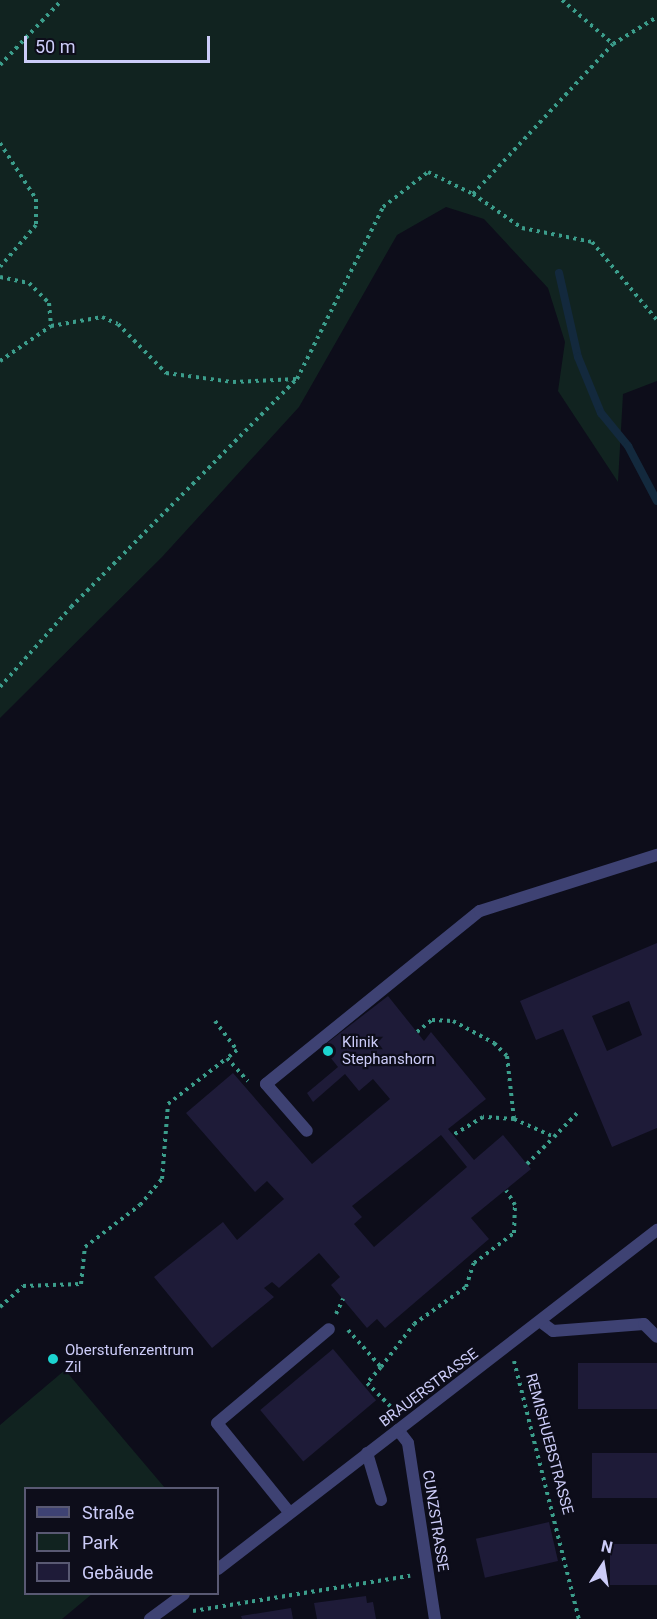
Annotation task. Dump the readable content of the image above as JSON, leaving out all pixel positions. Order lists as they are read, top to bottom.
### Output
{
  "streets": {
    "street": ["BRAUERSTRASSE", "CUNZSTRASSE"],
    "path": ["REMISHUEBSTRASSE"]
  },
  "crossings": [
    ["BRAUERSTRASSE", "REMISHUEBSTRASSE"],
    ["BRAUERSTRASSE", "CUNZSTRASSE"]
  ],
  "places": ["Klinik Stephanshorn", "Oberstufenzentrum Zil"],
  "legend": ["Straße", "Park", "Gebäude"],
  "scale_bar": "50 m",
  "north": "top"
}
